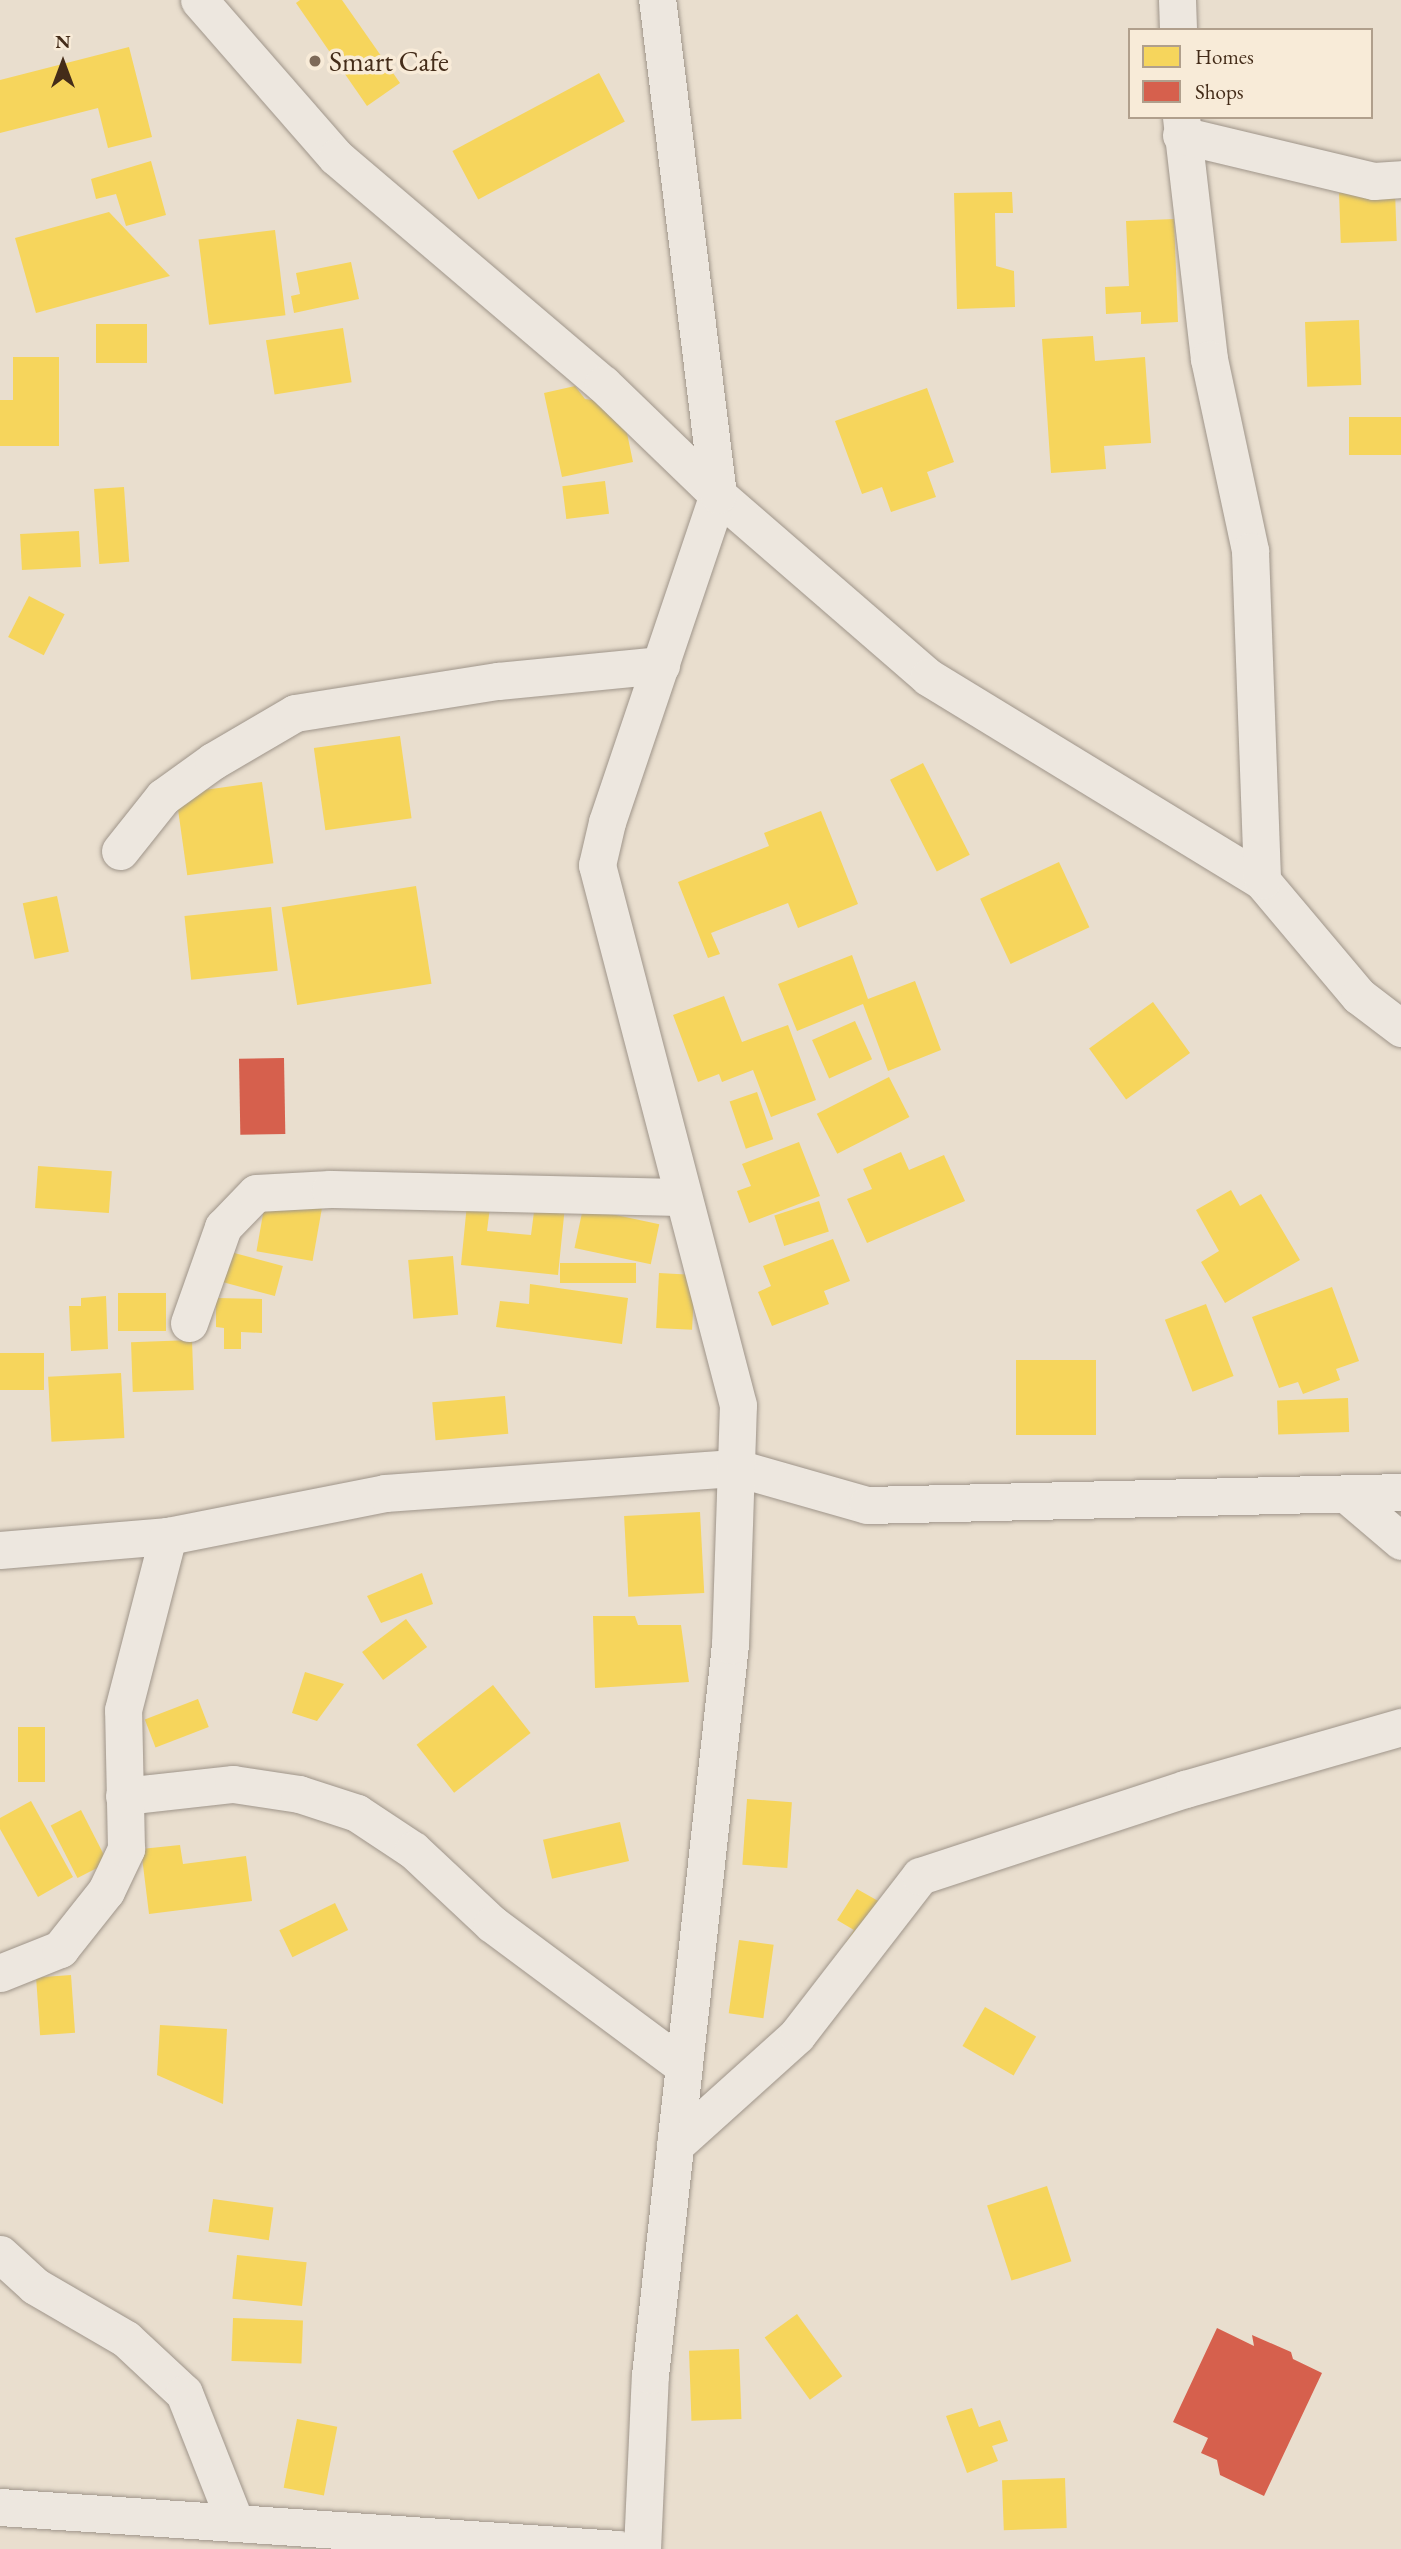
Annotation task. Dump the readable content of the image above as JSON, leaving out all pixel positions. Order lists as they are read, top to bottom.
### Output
{
  "places": ["Smart Cafe"],
  "legend": ["Homes", "Shops"],
  "north": "top"
}
